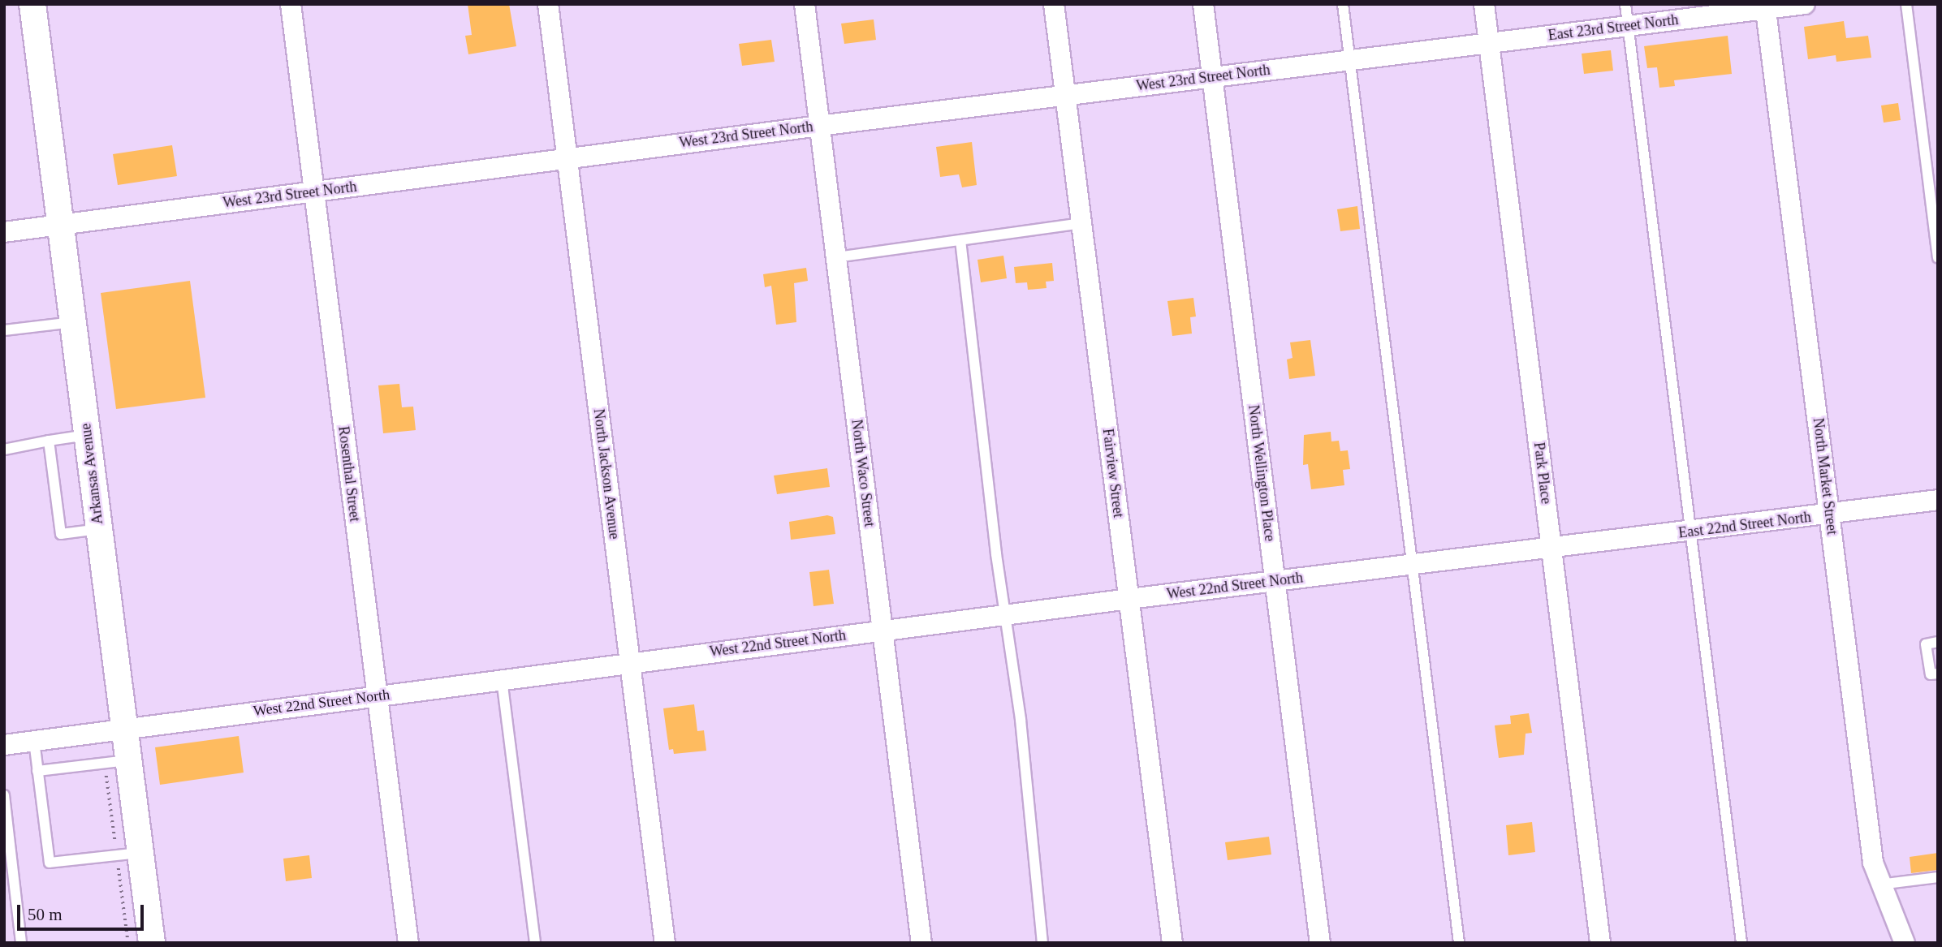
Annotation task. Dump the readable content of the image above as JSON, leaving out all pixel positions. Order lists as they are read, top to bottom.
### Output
{
  "streets": {
    "street": [
      "East 23rd Street North",
      "West 23rd Street North",
      "North Waco Street",
      "Fairview Street",
      "North Wellington Place",
      "Park Place",
      "Arkansas Avenue",
      "Rosenthal Street",
      "North Jackson Avenue",
      "North Market Street",
      "East 22nd Street North",
      "West 22nd Street North"
    ]
  },
  "crossings": [
    ["East 23rd Street North", "West 23rd Street North"],
    ["East 23rd Street North", "Park Place"],
    ["East 23rd Street North", "North Market Street"],
    ["West 23rd Street North", "North Waco Street"],
    ["West 23rd Street North", "Fairview Street"],
    ["West 23rd Street North", "North Wellington Place"],
    ["West 23rd Street North", "Park Place"],
    ["West 23rd Street North", "Arkansas Avenue"],
    ["West 23rd Street North", "Rosenthal Street"],
    ["West 23rd Street North", "North Jackson Avenue"],
    ["North Waco Street", "West 22nd Street North"],
    ["Fairview Street", "West 22nd Street North"],
    ["North Wellington Place", "West 22nd Street North"],
    ["Park Place", "East 22nd Street North"],
    ["Park Place", "West 22nd Street North"],
    ["Arkansas Avenue", "West 22nd Street North"],
    ["Rosenthal Street", "West 22nd Street North"],
    ["North Jackson Avenue", "West 22nd Street North"],
    ["North Market Street", "East 22nd Street North"],
    ["East 22nd Street North", "West 22nd Street North"]
  ],
  "scale_bar": "50 m"
}
